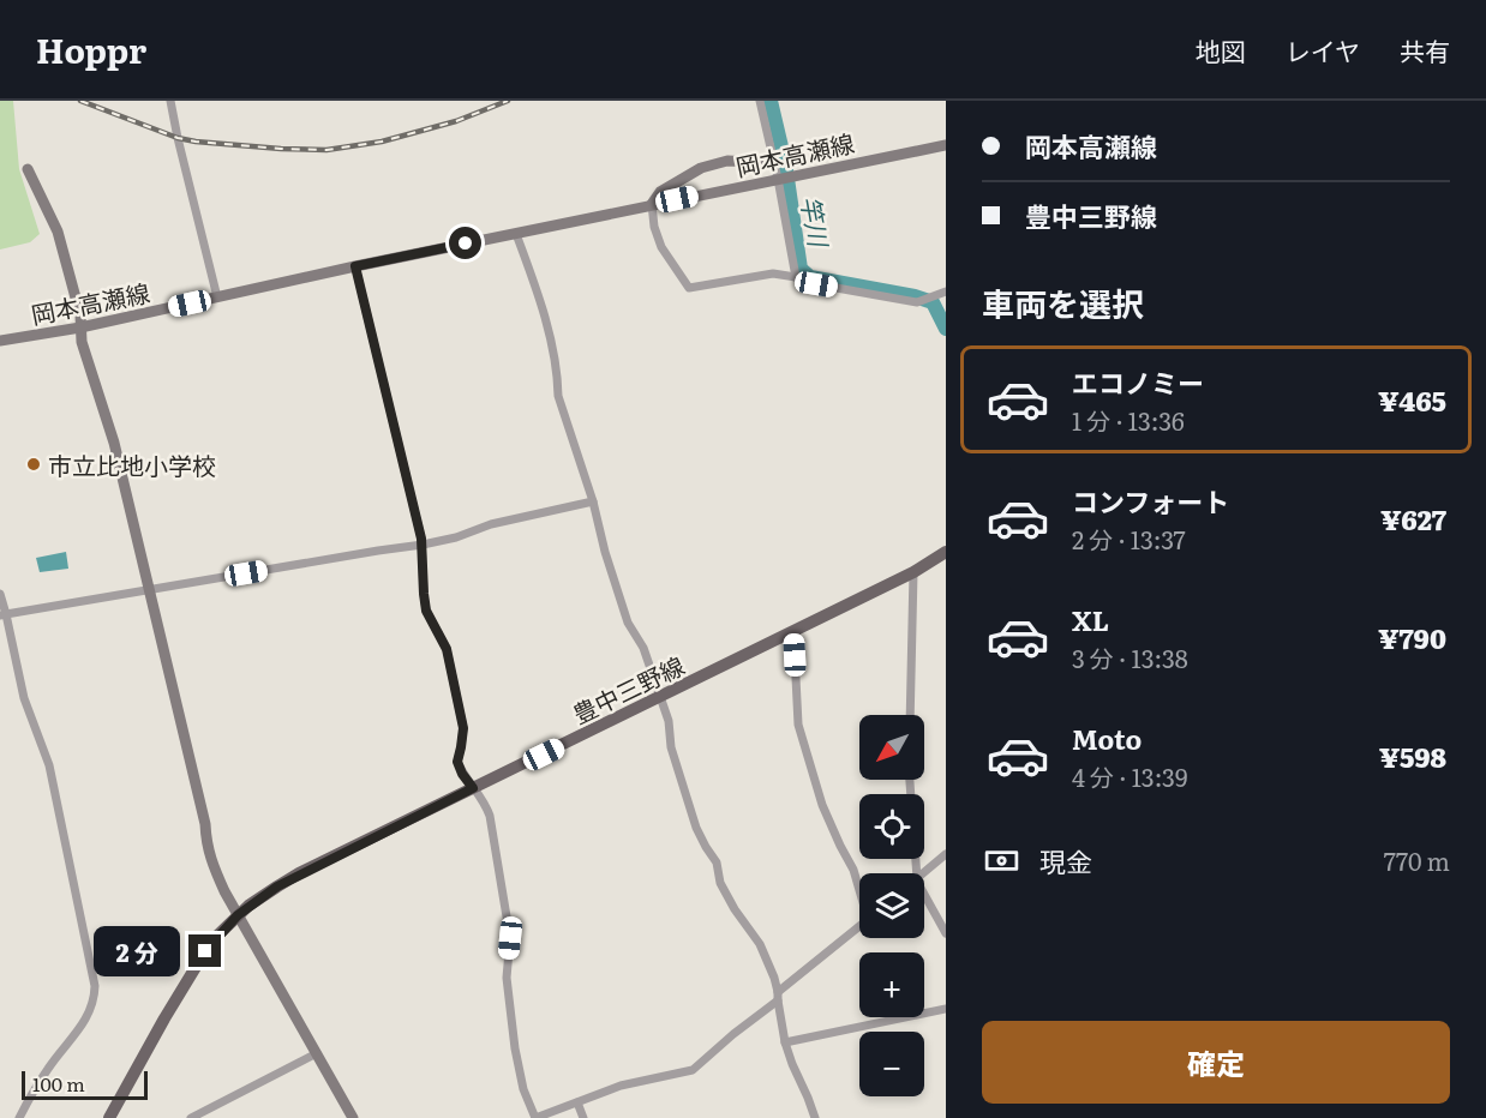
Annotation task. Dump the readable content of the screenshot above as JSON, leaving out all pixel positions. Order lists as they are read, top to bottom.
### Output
{
  "streets": {
    "main road": ["豊中三野線"],
    "street": ["岡本高瀬線"]
  },
  "water": ["竿川"],
  "places": ["市立比地小学校"],
  "scale_bar": "100 m",
  "north": "bottom left",
  "page": {
    "header": "Hoppr",
    "nav": ["地図", "レイヤ", "共有"],
    "banner": ["岡本高瀬線", "豊中三野線"],
    "heading": "車両を選択",
    "list": [
      {
        "name": "エコノミー",
        "note": "1 分 · 13:36",
        "value": "¥465"
      },
      {
        "name": "コンフォート",
        "note": "2 分 · 13:37",
        "value": "¥627"
      },
      {
        "name": "XL",
        "note": "3 分 · 13:38",
        "value": "¥790"
      },
      {
        "name": "Moto",
        "note": "4 分 · 13:39",
        "value": "¥598"
      }
    ],
    "map_buttons": ["+", "−"],
    "pay": ["現金", "770 m"],
    "bubble": "2 分",
    "buttons": "確定",
    "scale": "100 m"
  }
}
